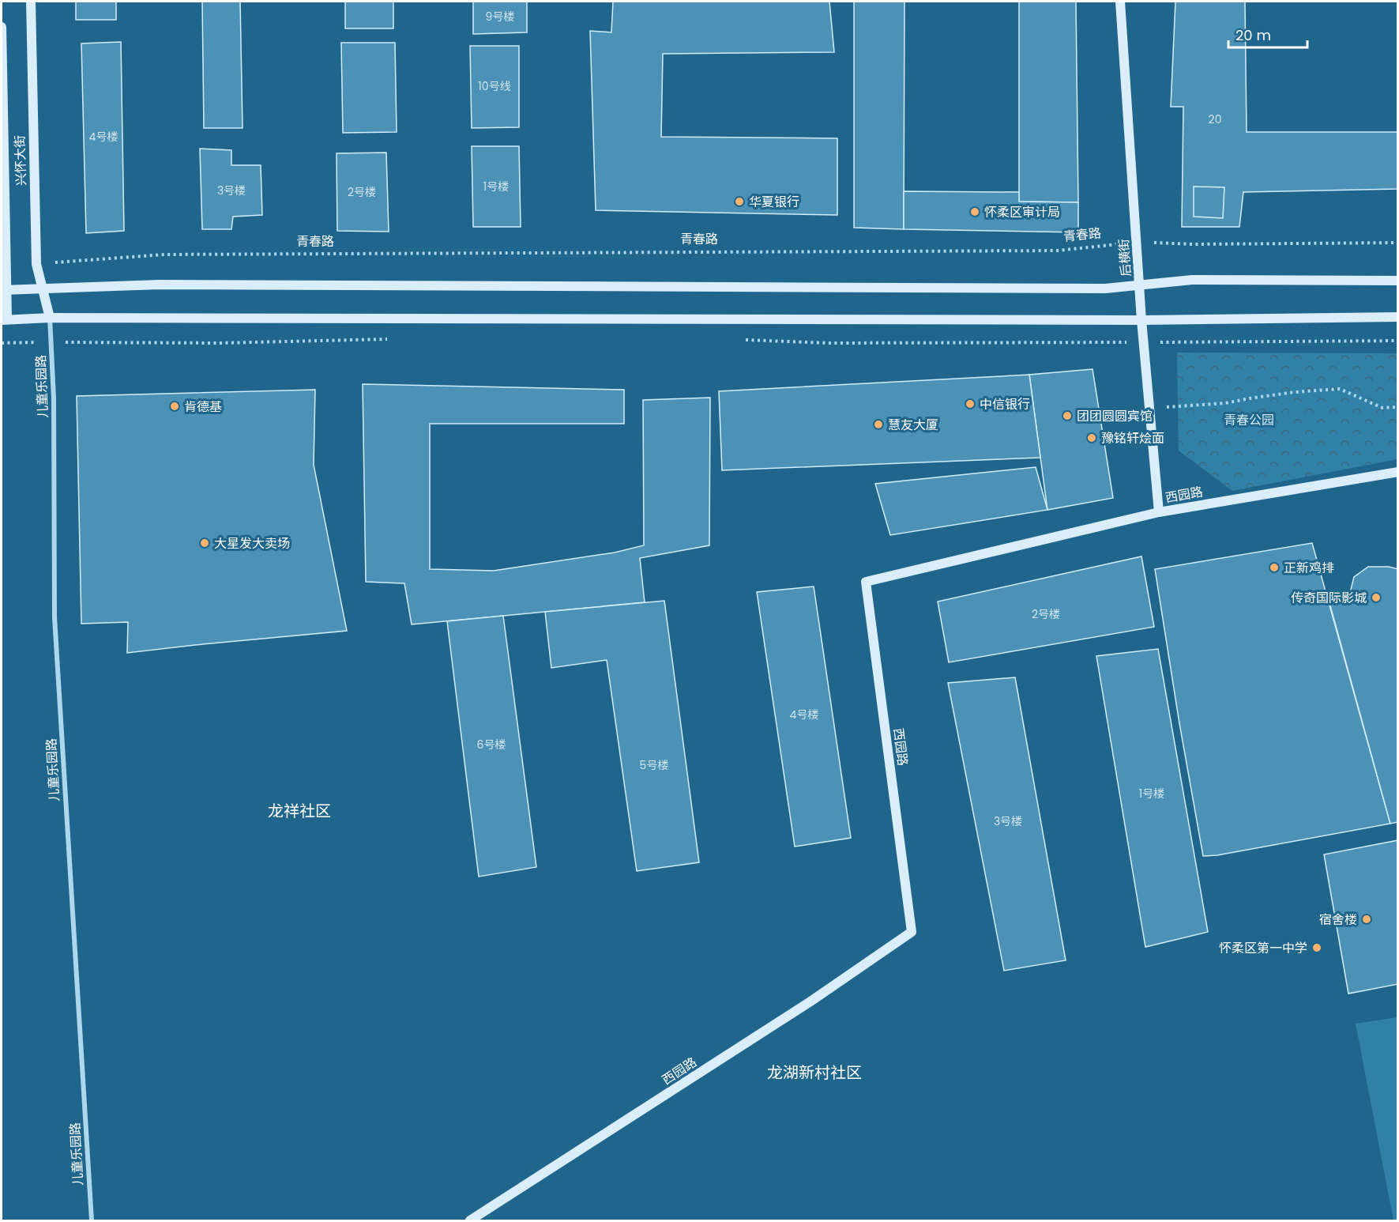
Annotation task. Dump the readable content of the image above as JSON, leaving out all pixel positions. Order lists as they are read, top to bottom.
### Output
{
  "streets": {
    "main road": ["兴怀大街", "后横街", "西园路"],
    "street": ["儿童乐园路"],
    "path": ["青春路"]
  },
  "crossings": [
    ["兴怀大街", "青春路"],
    ["兴怀大街", "儿童乐园路"],
    ["青春路", "后横街"],
    ["后横街", "西园路"]
  ],
  "districts": ["龙祥社区", "龙湖新村社区"],
  "parks": ["青春公园"],
  "places": [
    "华夏银行",
    "怀柔区审计局",
    "中信银行",
    "肯德基",
    "团团圆圆宾馆",
    "慧友大厦",
    "豫铭轩烩面",
    "大星发大卖场",
    "正新鸡排",
    "传奇国际影城",
    "宿舍楼",
    "怀柔区第一中学"
  ],
  "house_numbers": [
    "9号楼",
    "10号线",
    "20",
    "4号楼",
    "1号楼",
    "3号楼",
    "2号楼",
    "2号楼",
    "4号楼",
    "6号楼",
    "5号楼",
    "1号楼",
    "3号楼"
  ],
  "scale_bar": "20 m"
}
